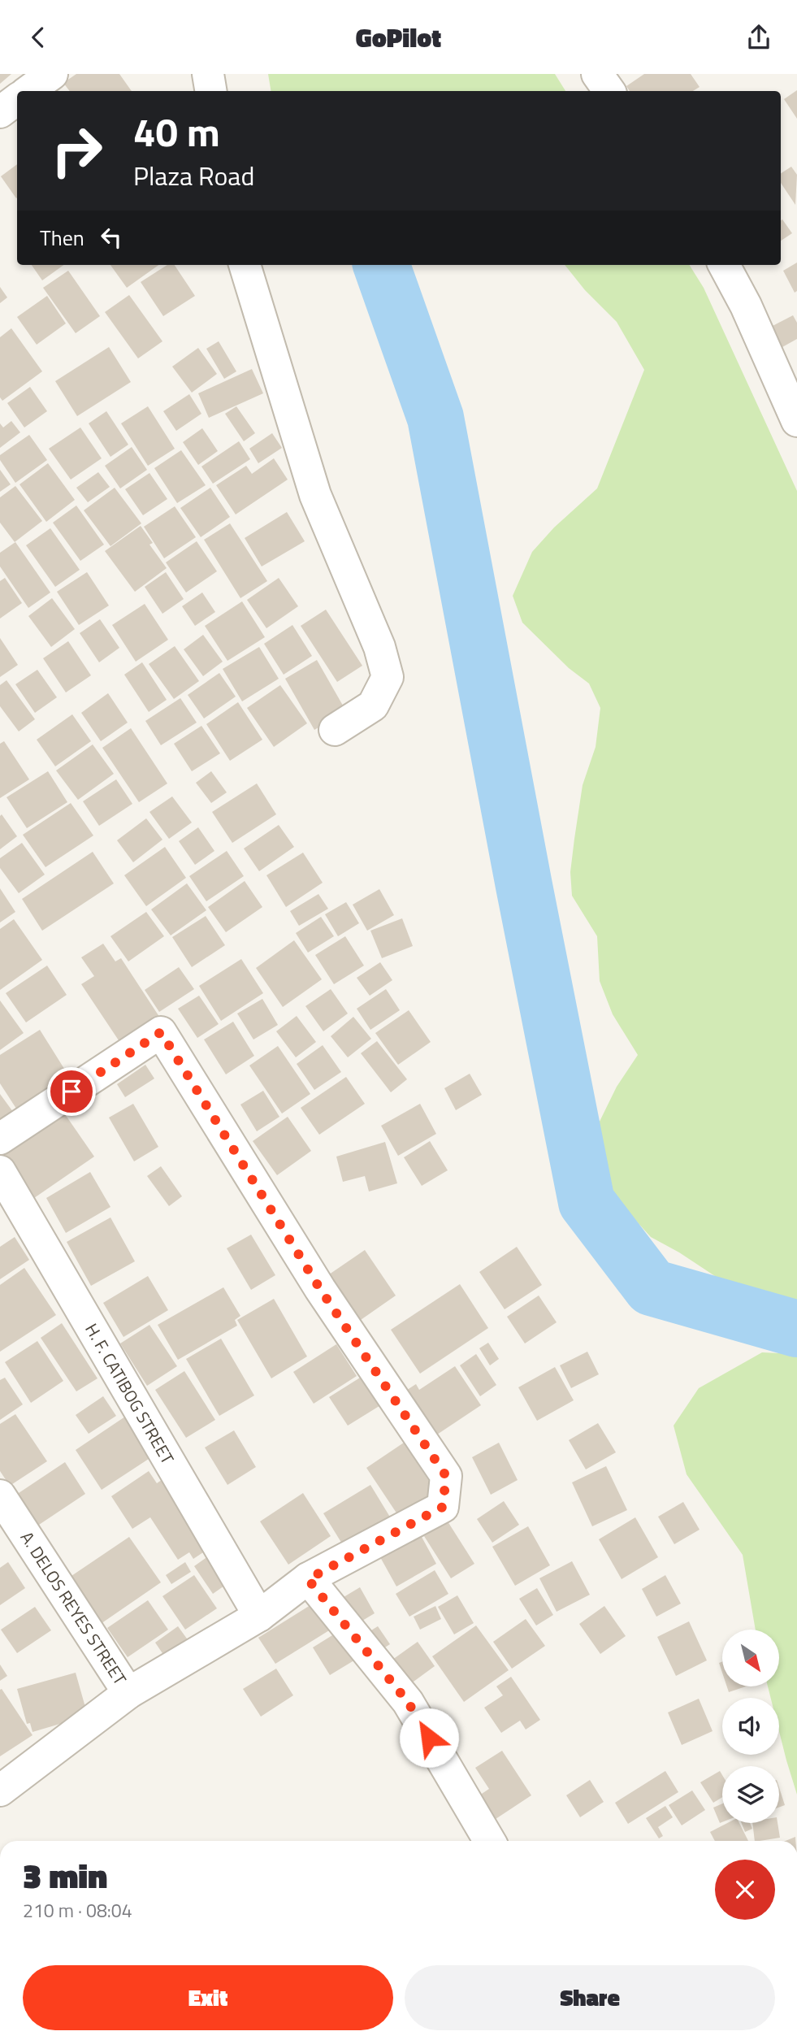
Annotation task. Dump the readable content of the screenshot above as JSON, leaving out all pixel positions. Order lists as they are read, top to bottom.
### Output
{
  "streets": {
    "street": ["H. F. CATIBOG STREET", "A. DELOS REYES STREET"]
  },
  "north": "bottom right",
  "page": {
    "header": "GoPilot",
    "turn": ["40 m", "Plaza Road"],
    "then": "Then",
    "heading": ["3 min", "210 m · 08:04"],
    "buttons": ["Exit", "Share"]
  }
}
